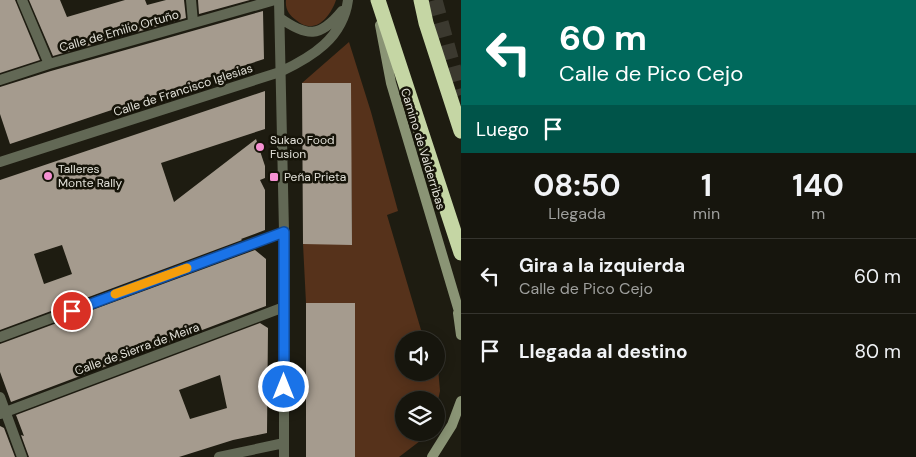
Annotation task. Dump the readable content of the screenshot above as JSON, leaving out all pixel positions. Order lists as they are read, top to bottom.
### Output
{
  "streets": {
    "main road": ["Camino de Valderribas"],
    "street": ["Calle de Emilio Ortuño", "Calle de Francisco Iglesias", "Calle de Sierra de Meira"]
  },
  "places": {
    "other": ["Sukao Food Fusion", "Talleres Monte Rally"],
    "transit": ["Peña Prieta"]
  },
  "page": {
    "turn": ["60 m", "Calle de Pico Cejo"],
    "then": "Luego",
    "eta": [
      "08:50",
      "Llegada",
      "1",
      "min",
      "140",
      "m"
    ],
    "list": [
      {
        "name": "Gira a la izquierda",
        "note": "Calle de Pico Cejo",
        "value": "60 m"
      },
      {
        "name": "Llegada al destino",
        "value": "80 m"
      }
    ]
  }
}
